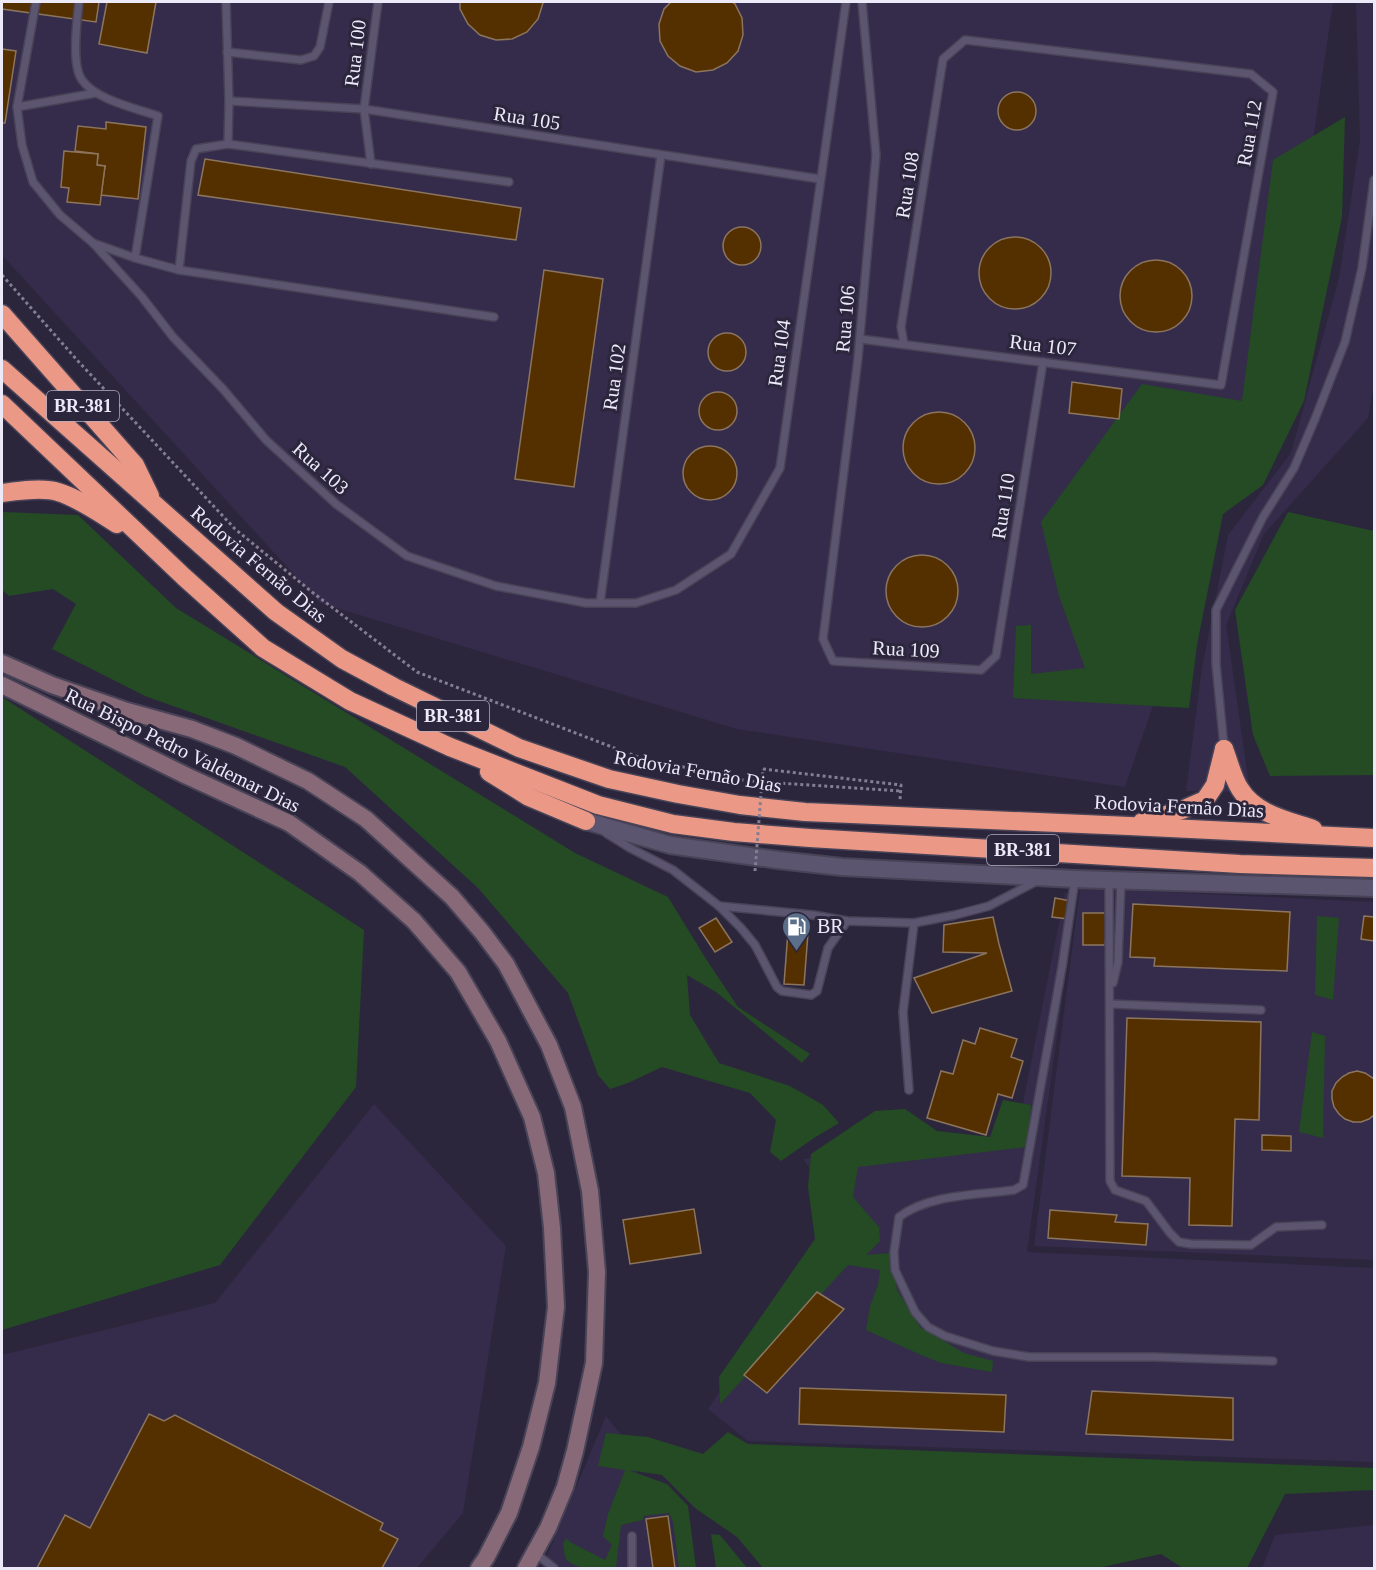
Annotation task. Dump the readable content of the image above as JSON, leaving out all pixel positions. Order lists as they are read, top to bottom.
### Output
{
  "streets": {
    "highway": ["BR-381", "Rodovia Fernão Dias"],
    "main road": ["Rua Bispo Pedro Valdemar Dias"],
    "lane": [
      "Rua 100",
      "Rua 105",
      "Rua 112",
      "Rua 108",
      "Rua 106",
      "Rua 107",
      "Rua 104",
      "Rua 102",
      "Rua 103",
      "Rua 110",
      "Rua 109"
    ]
  },
  "crossings": [
    ["Rua 100", "Rua 105"],
    ["Rua 105", "Rua 104"],
    ["Rua 105", "Rua 102"],
    ["Rua 112", "Rua 108"],
    ["Rua 112", "Rua 107"],
    ["Rua 108", "Rua 107"],
    ["Rua 106", "Rua 107"],
    ["Rua 106", "Rua 109"],
    ["Rua 107", "Rua 110"],
    ["Rua 104", "Rua 102"],
    ["Rua 104", "Rua 103"],
    ["Rua 102", "Rua 103"],
    ["BR-381", "Rodovia Fernão Dias"],
    ["Rua 110", "Rua 109"]
  ],
  "places": {
    "fuel station": ["BR"]
  }
}
